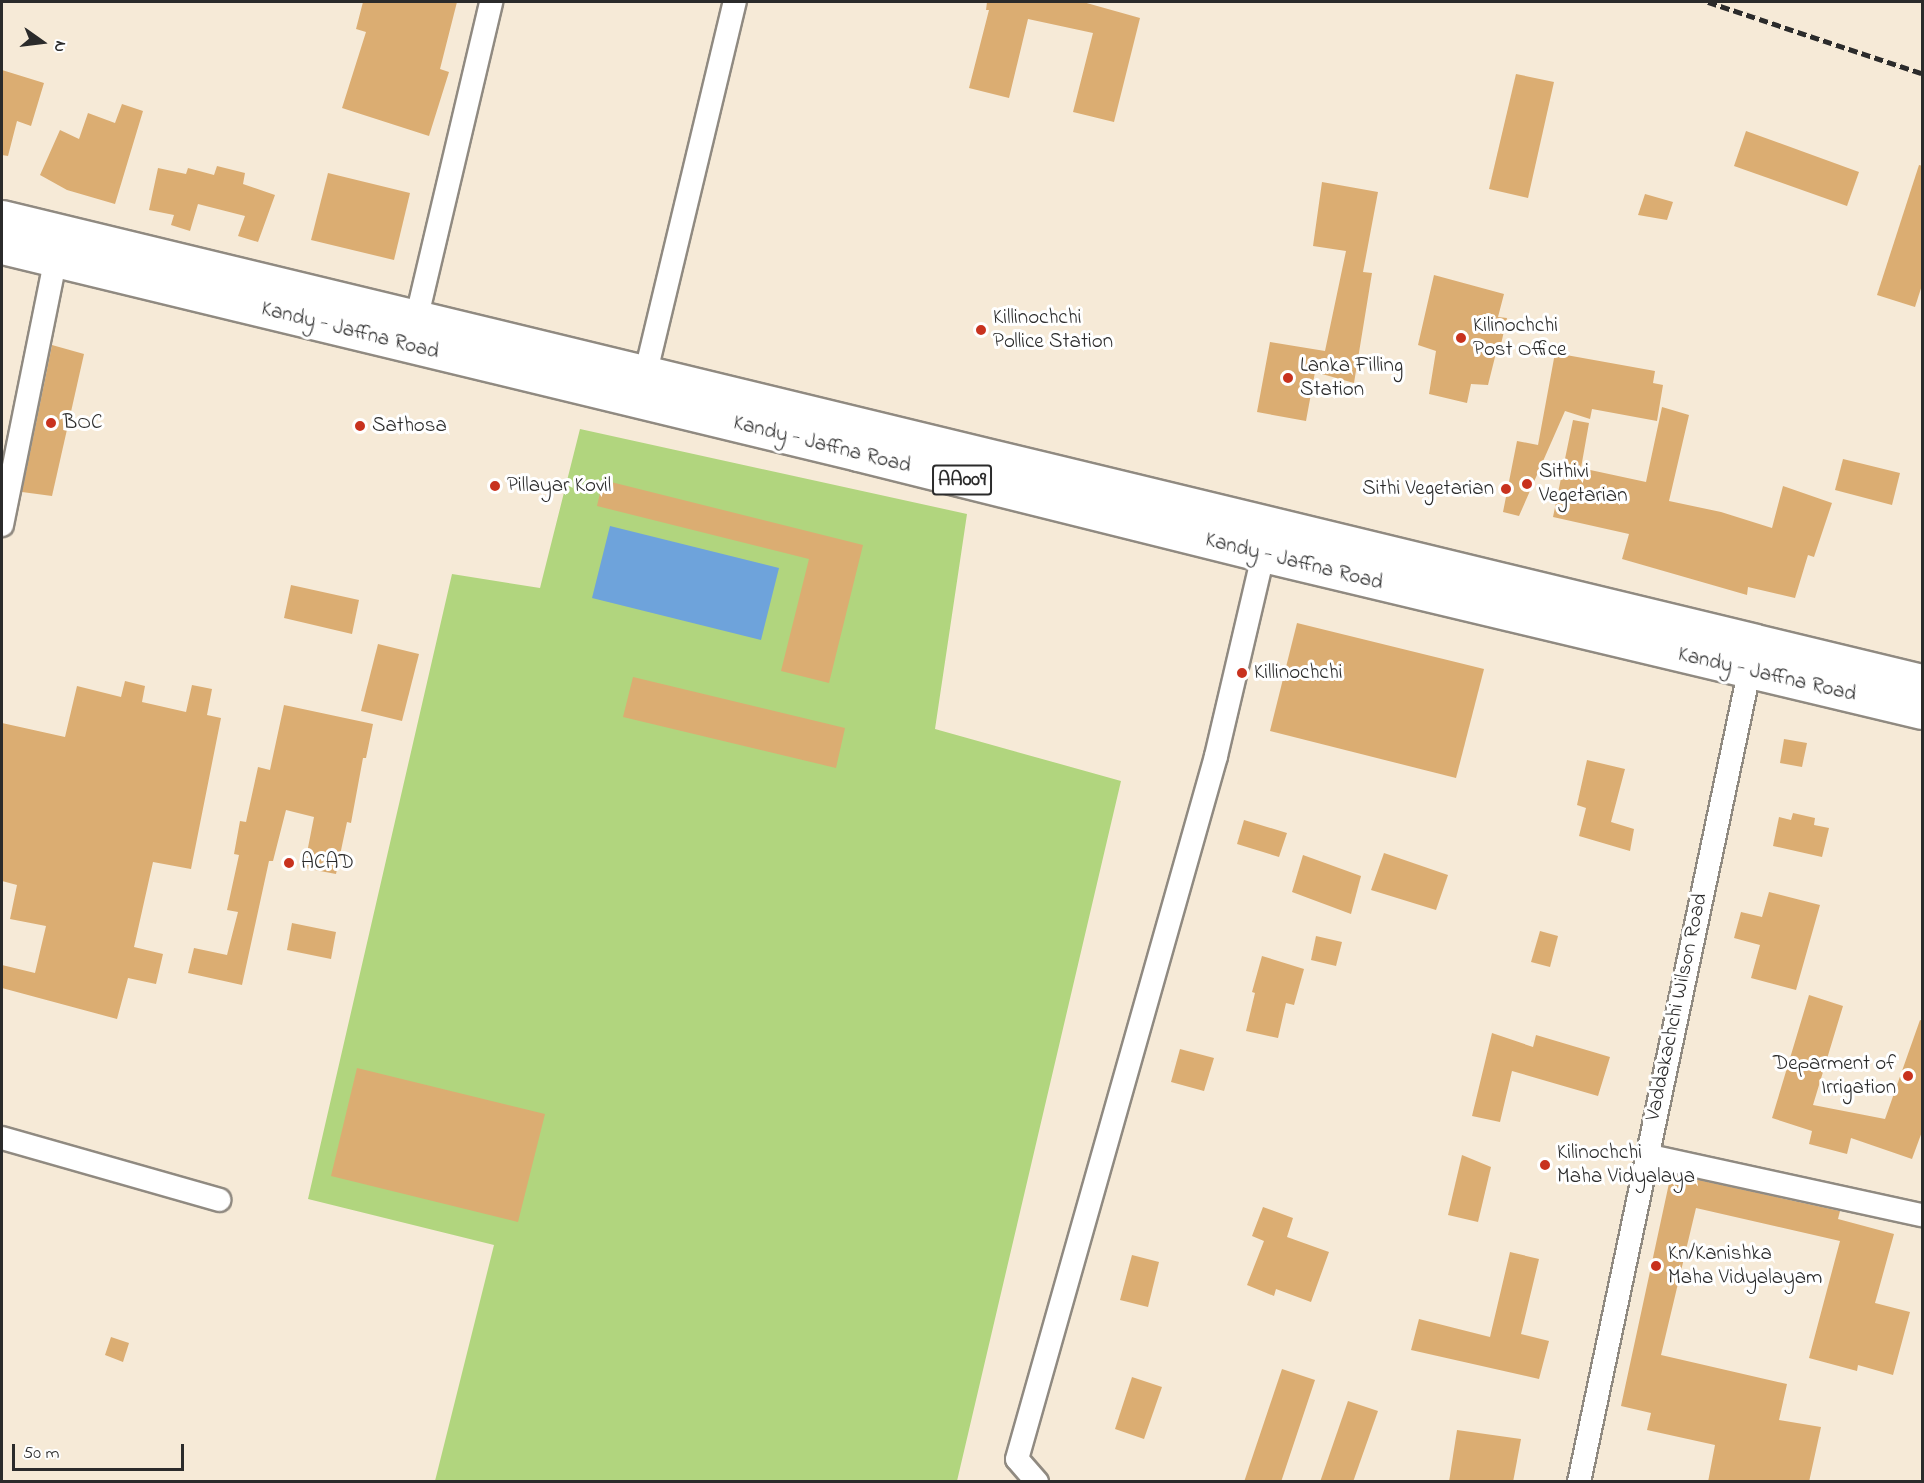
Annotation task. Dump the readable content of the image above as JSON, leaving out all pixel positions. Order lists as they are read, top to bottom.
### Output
{
  "streets": {
    "highway": ["Kandy - Jaffna Road", "AA009"],
    "street": ["Vaddakachchi Wilson Road"]
  },
  "crossings": [
    ["Kandy - Jaffna Road", "Vaddakachchi Wilson Road"]
  ],
  "places": [
    "Killinochchi Pollice Station",
    "Kilinochchi Post Office",
    "Lanka Filling Station",
    "BOC",
    "Sathosa",
    "Sithivi Vegetarian",
    "Pillayar Kovil",
    "Sithi Vegetarian",
    "Killinochchi",
    "ACAD",
    "Deparment of Irrigation",
    "Kilinochchi Maha Vidyalaya",
    "Kn/Kanishka Maha Vidyalayam"
  ],
  "scale_bar": "50 m",
  "north": "right"
}
